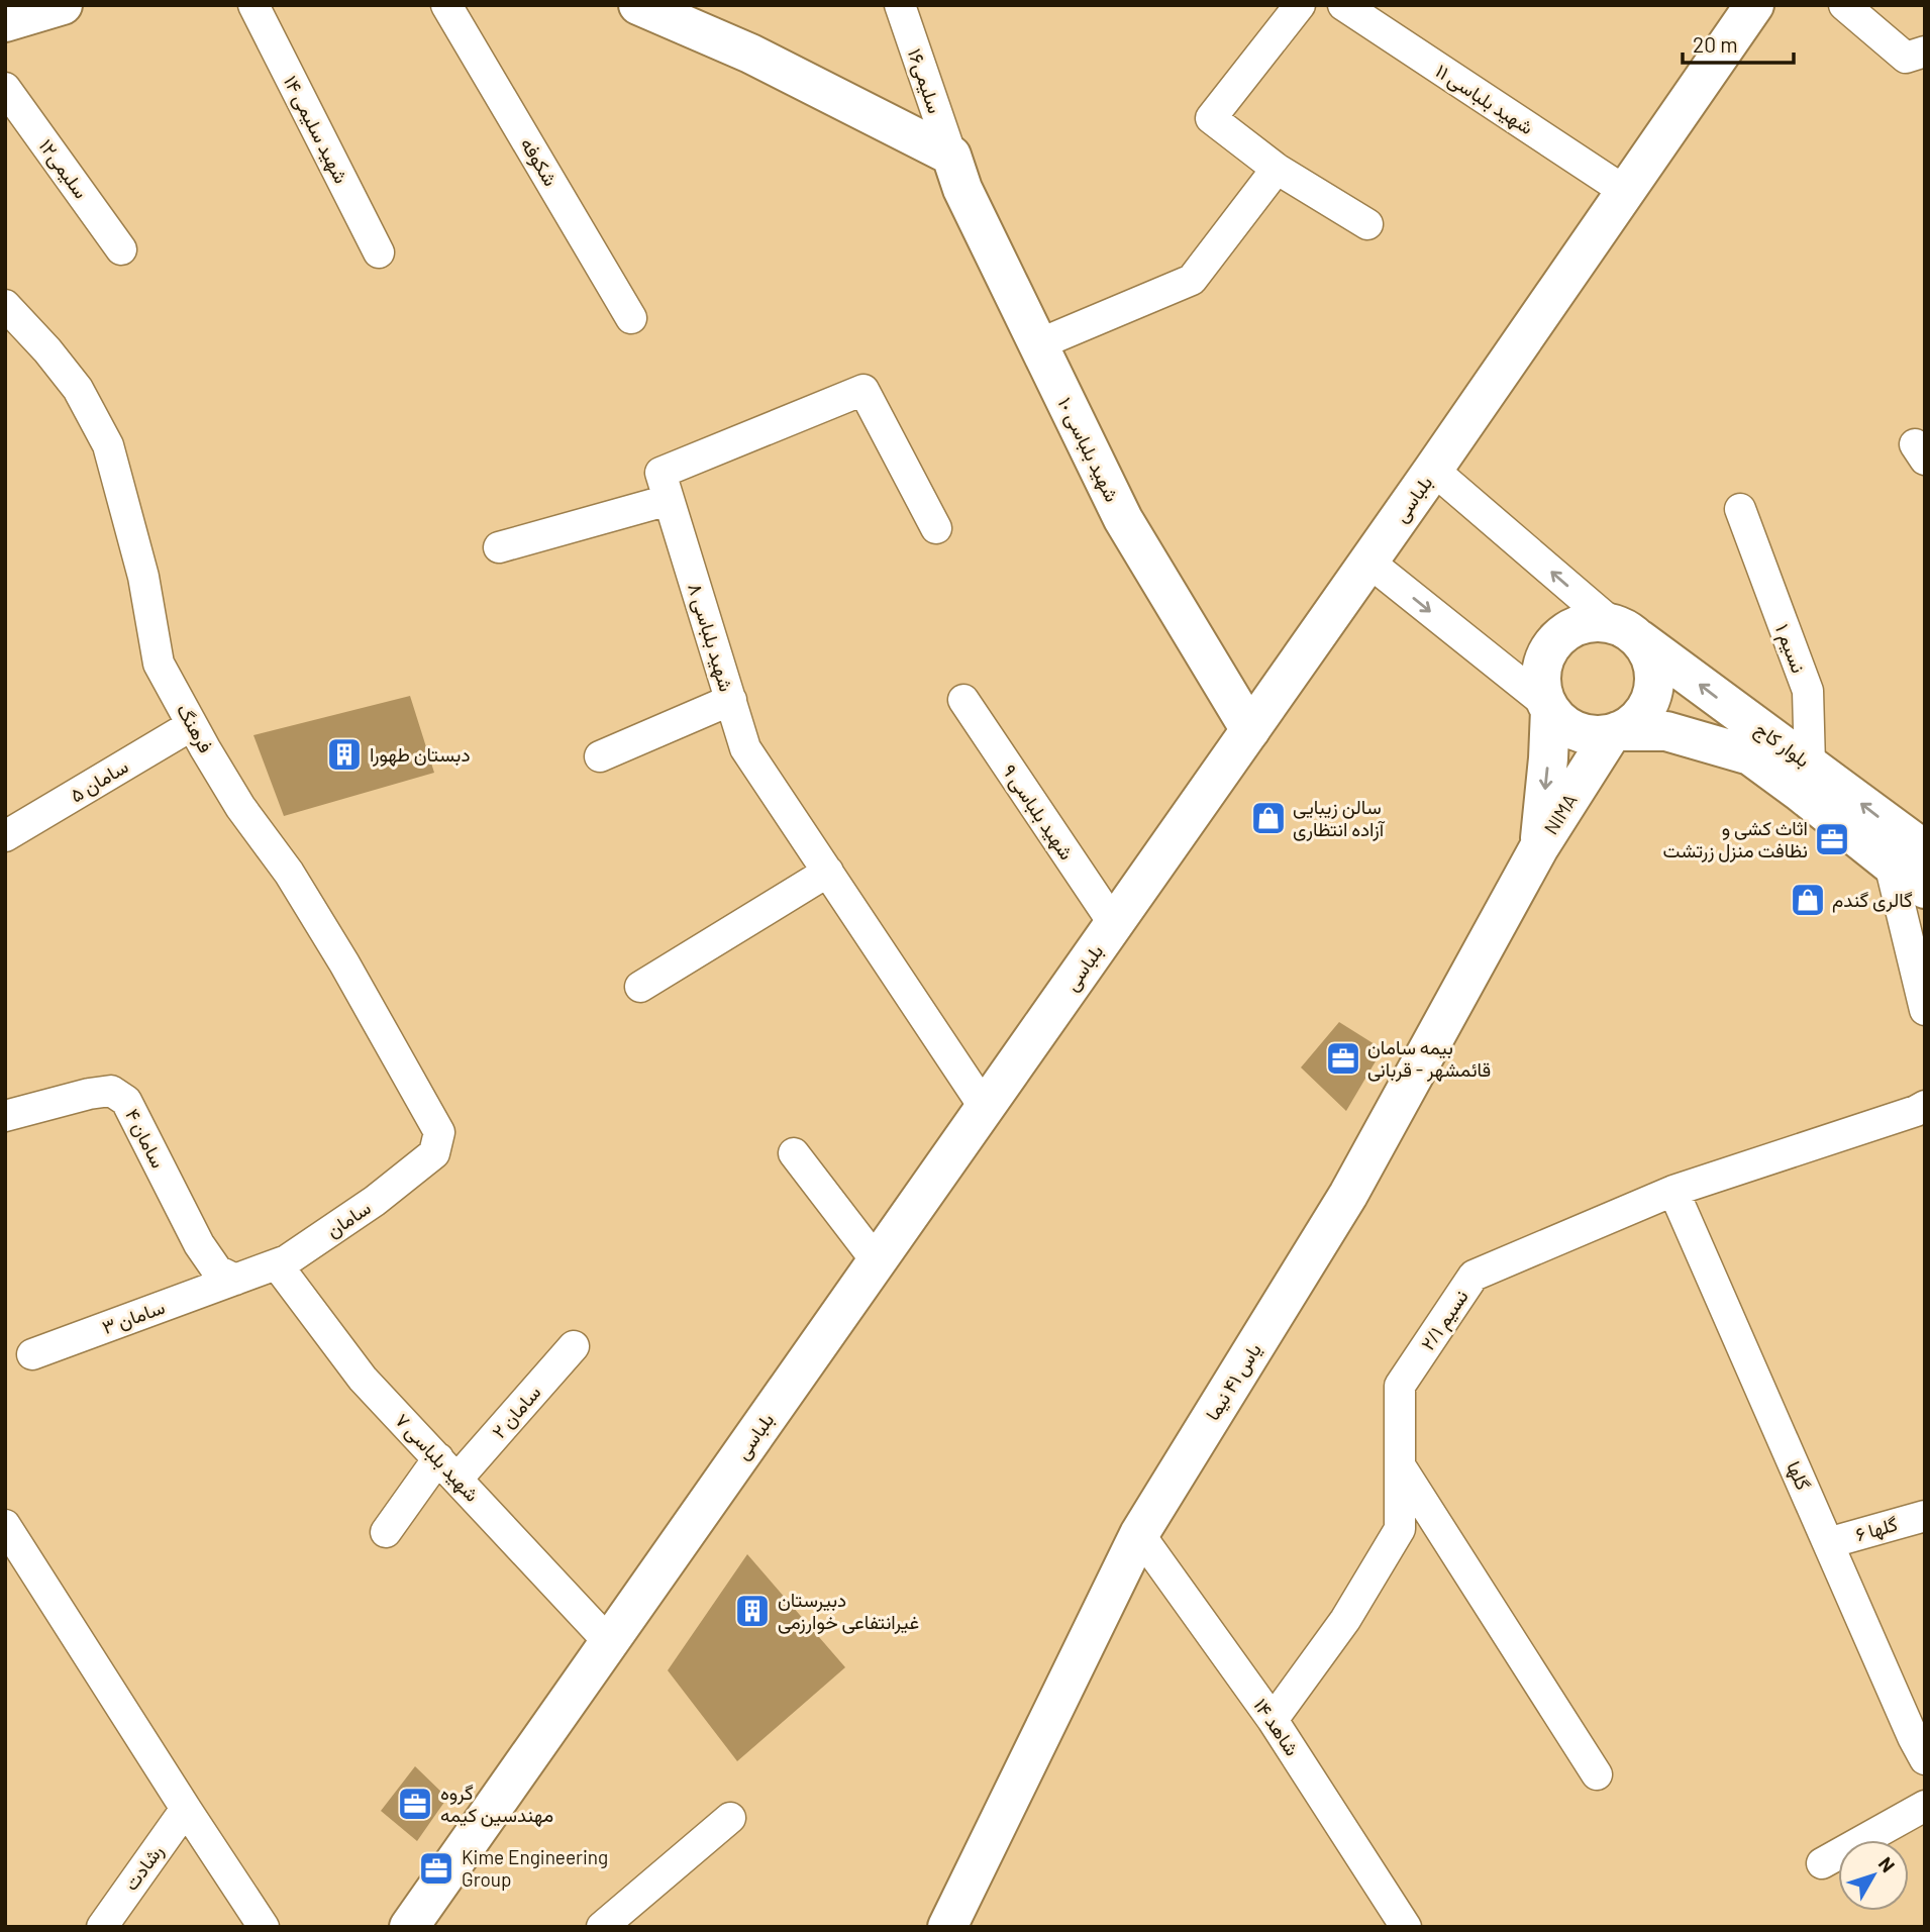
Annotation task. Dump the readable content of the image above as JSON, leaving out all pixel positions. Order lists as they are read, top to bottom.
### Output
{
  "streets": {
    "street": [
      "سلیمی۱۶",
      "شهید بلباسی ١١",
      "شهید سلیمی ۱۴",
      "شکوفه",
      "سلیمی۱۲",
      "شهید بلباسی ١٠",
      "بلباسی",
      "شهید بلباسی ۸",
      "نسیم ۱",
      "فرهنگ",
      "بلوار کاج",
      "سامان ۵",
      "شهید بلباسی ۹",
      "NIMA",
      "سامان ۴",
      "سامان",
      "سامان ۳",
      "نسیم ۲/۱",
      "یاس ۴۱ نیما",
      "سامان ۲",
      "شهید بلباسی ۷",
      "گلها",
      "گلها ۶",
      "شاهد ۱۴",
      "رشادت"
    ]
  },
  "crossings": [
    ["سلیمی۱۶", "شهید بلباسی ١٠"],
    ["شهید بلباسی ١١", "بلباسی"],
    ["شهید بلباسی ١٠", "بلباسی"],
    ["بلباسی", "شهید بلباسی ۸"],
    ["بلباسی", "بلوار کاج"],
    ["بلباسی", "شهید بلباسی ۹"],
    ["بلباسی", "شهید بلباسی ۷"],
    ["نسیم ۱", "بلوار کاج"],
    ["فرهنگ", "سامان ۵"],
    ["فرهنگ", "سامان"],
    ["بلوار کاج", "NIMA"],
    ["NIMA", "یاس ۴۱ نیما"],
    ["سامان ۴", "سامان"],
    ["سامان ۴", "سامان ۳"],
    ["سامان", "سامان ۳"],
    ["سامان", "شهید بلباسی ۷"],
    ["نسیم ۲/۱", "گلها"],
    ["نسیم ۲/۱", "شاهد ۱۴"],
    ["یاس ۴۱ نیما", "شاهد ۱۴"],
    ["سامان ۲", "شهید بلباسی ۷"],
    ["گلها", "گلها ۶"]
  ],
  "one_way": ["NIMA"],
  "places": {
    "building": ["دبستان طهورا", "دبیرستان غیرانتفاعی خوارزمی"],
    "shop": ["سالن زیبایی آزاده انتظاری", "گالری گندم"],
    "office": [
      "اثاث کشی و نظافت منزل زرتشت",
      "بیمه سامان قائمشهر - قربانی",
      "گروه مهندسین کیمه",
      "Kime Engineering Group"
    ]
  },
  "scale_bar": "20 m",
  "north": "top right"
}
